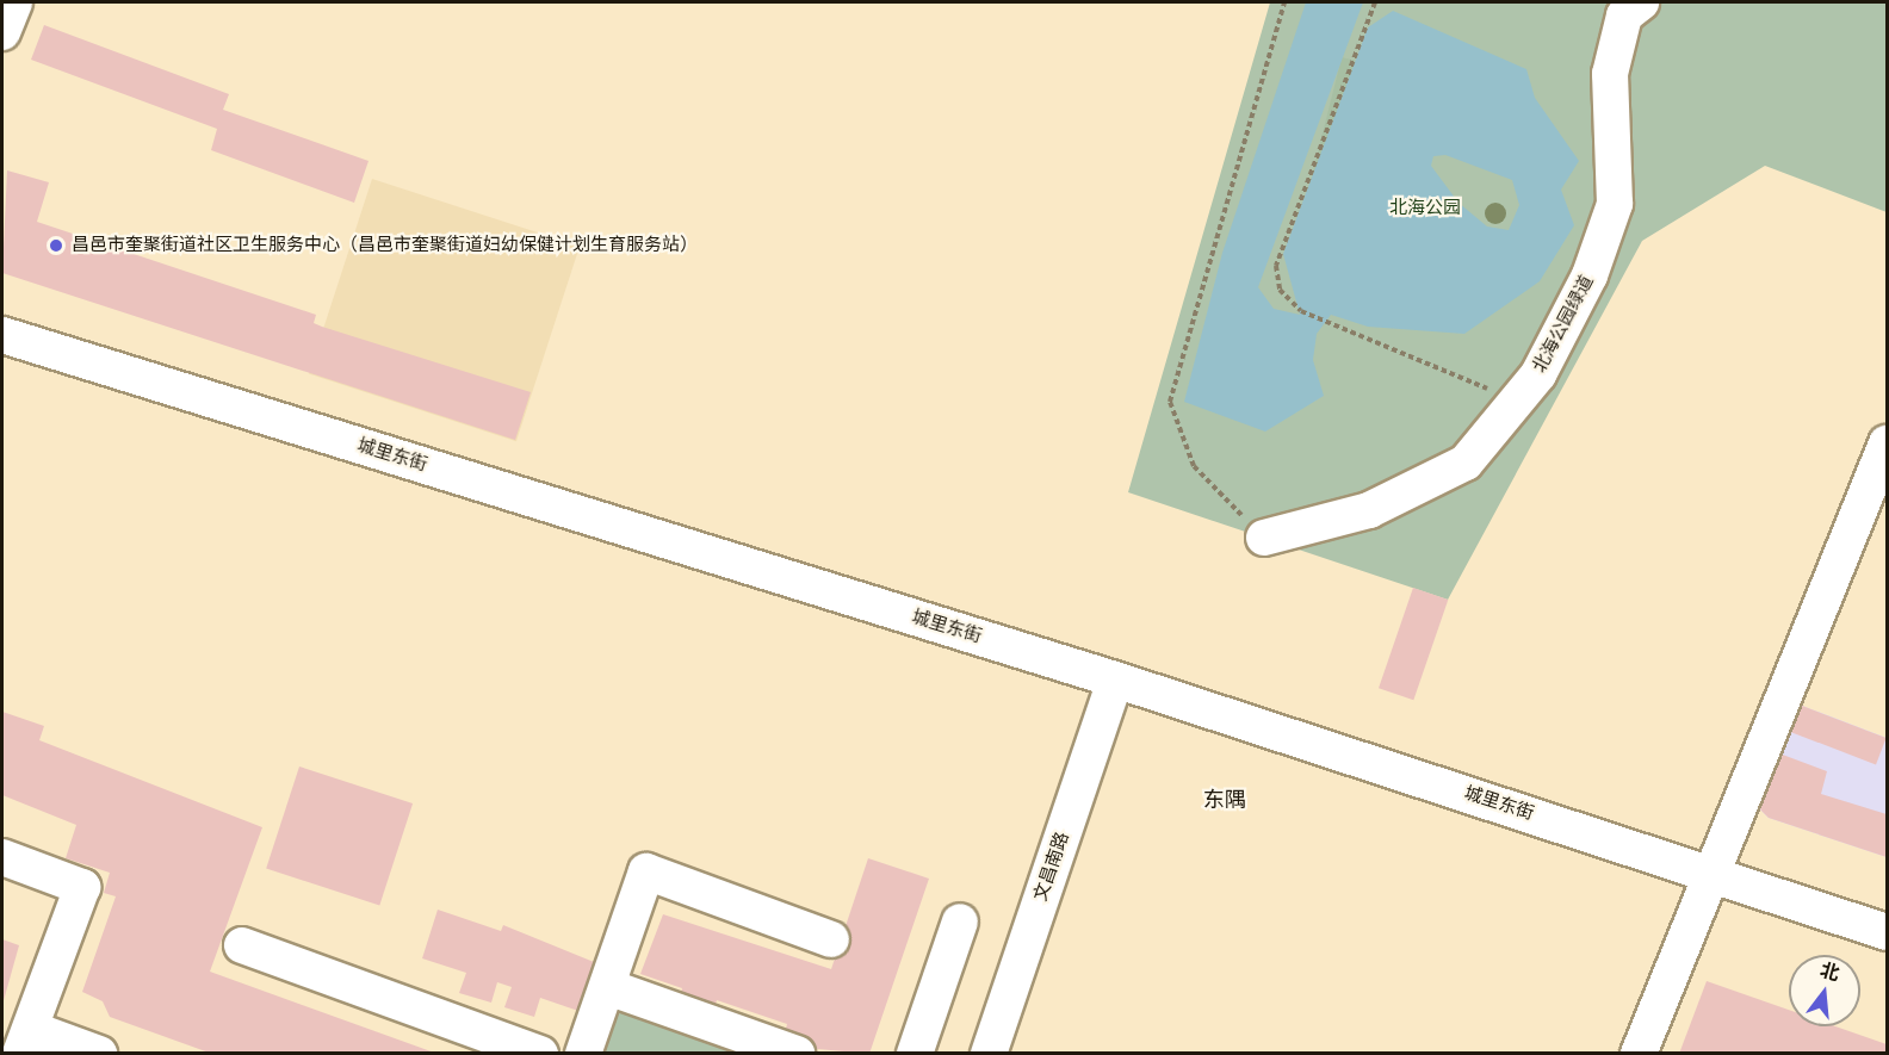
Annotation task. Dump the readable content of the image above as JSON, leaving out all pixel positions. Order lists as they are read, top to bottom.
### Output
{
  "streets": {
    "street": ["北海公园绿道", "城里东街", "文昌南路"]
  },
  "crossings": [
    ["城里东街", "文昌南路"]
  ],
  "districts": ["东隅"],
  "parks": ["北海公园"],
  "places": ["昌邑市奎聚街道社区卫生服务中心（昌邑市奎聚街道妇幼保健计划生育服务站）"],
  "north": "top"
}
